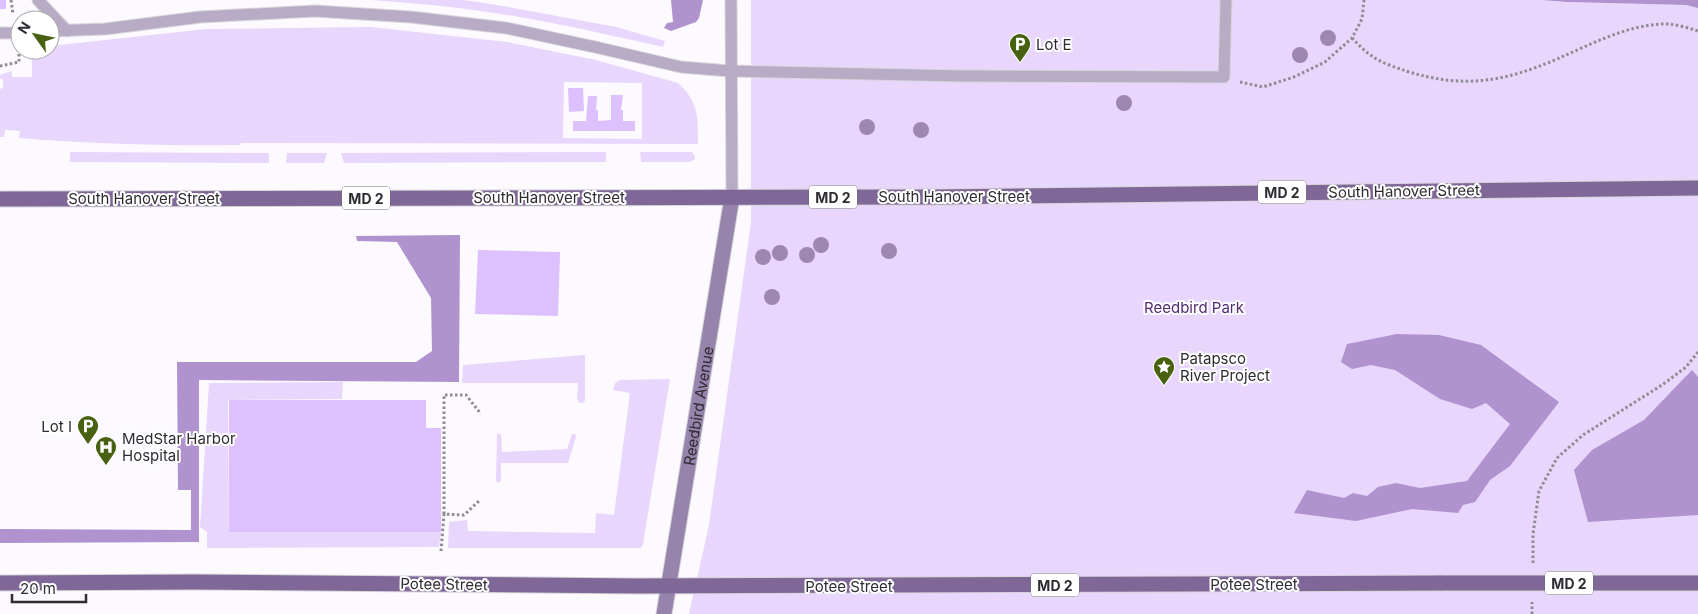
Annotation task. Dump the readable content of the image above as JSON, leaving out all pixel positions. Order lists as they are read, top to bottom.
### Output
{
  "streets": {
    "main road": ["South Hanover Street", "MD 2", "Potee Street"],
    "street": ["Reedbird Avenue"]
  },
  "crossings": [
    ["South Hanover Street", "Reedbird Avenue"],
    ["Reedbird Avenue", "Potee Street"]
  ],
  "parks": ["Reedbird Park"],
  "places": {
    "parking": ["Lot E", "Lot I"],
    "place": ["Patapsco River Project"],
    "hospital": ["MedStar Harbor Hospital"]
  },
  "scale_bar": "20 m",
  "north": "top left"
}
